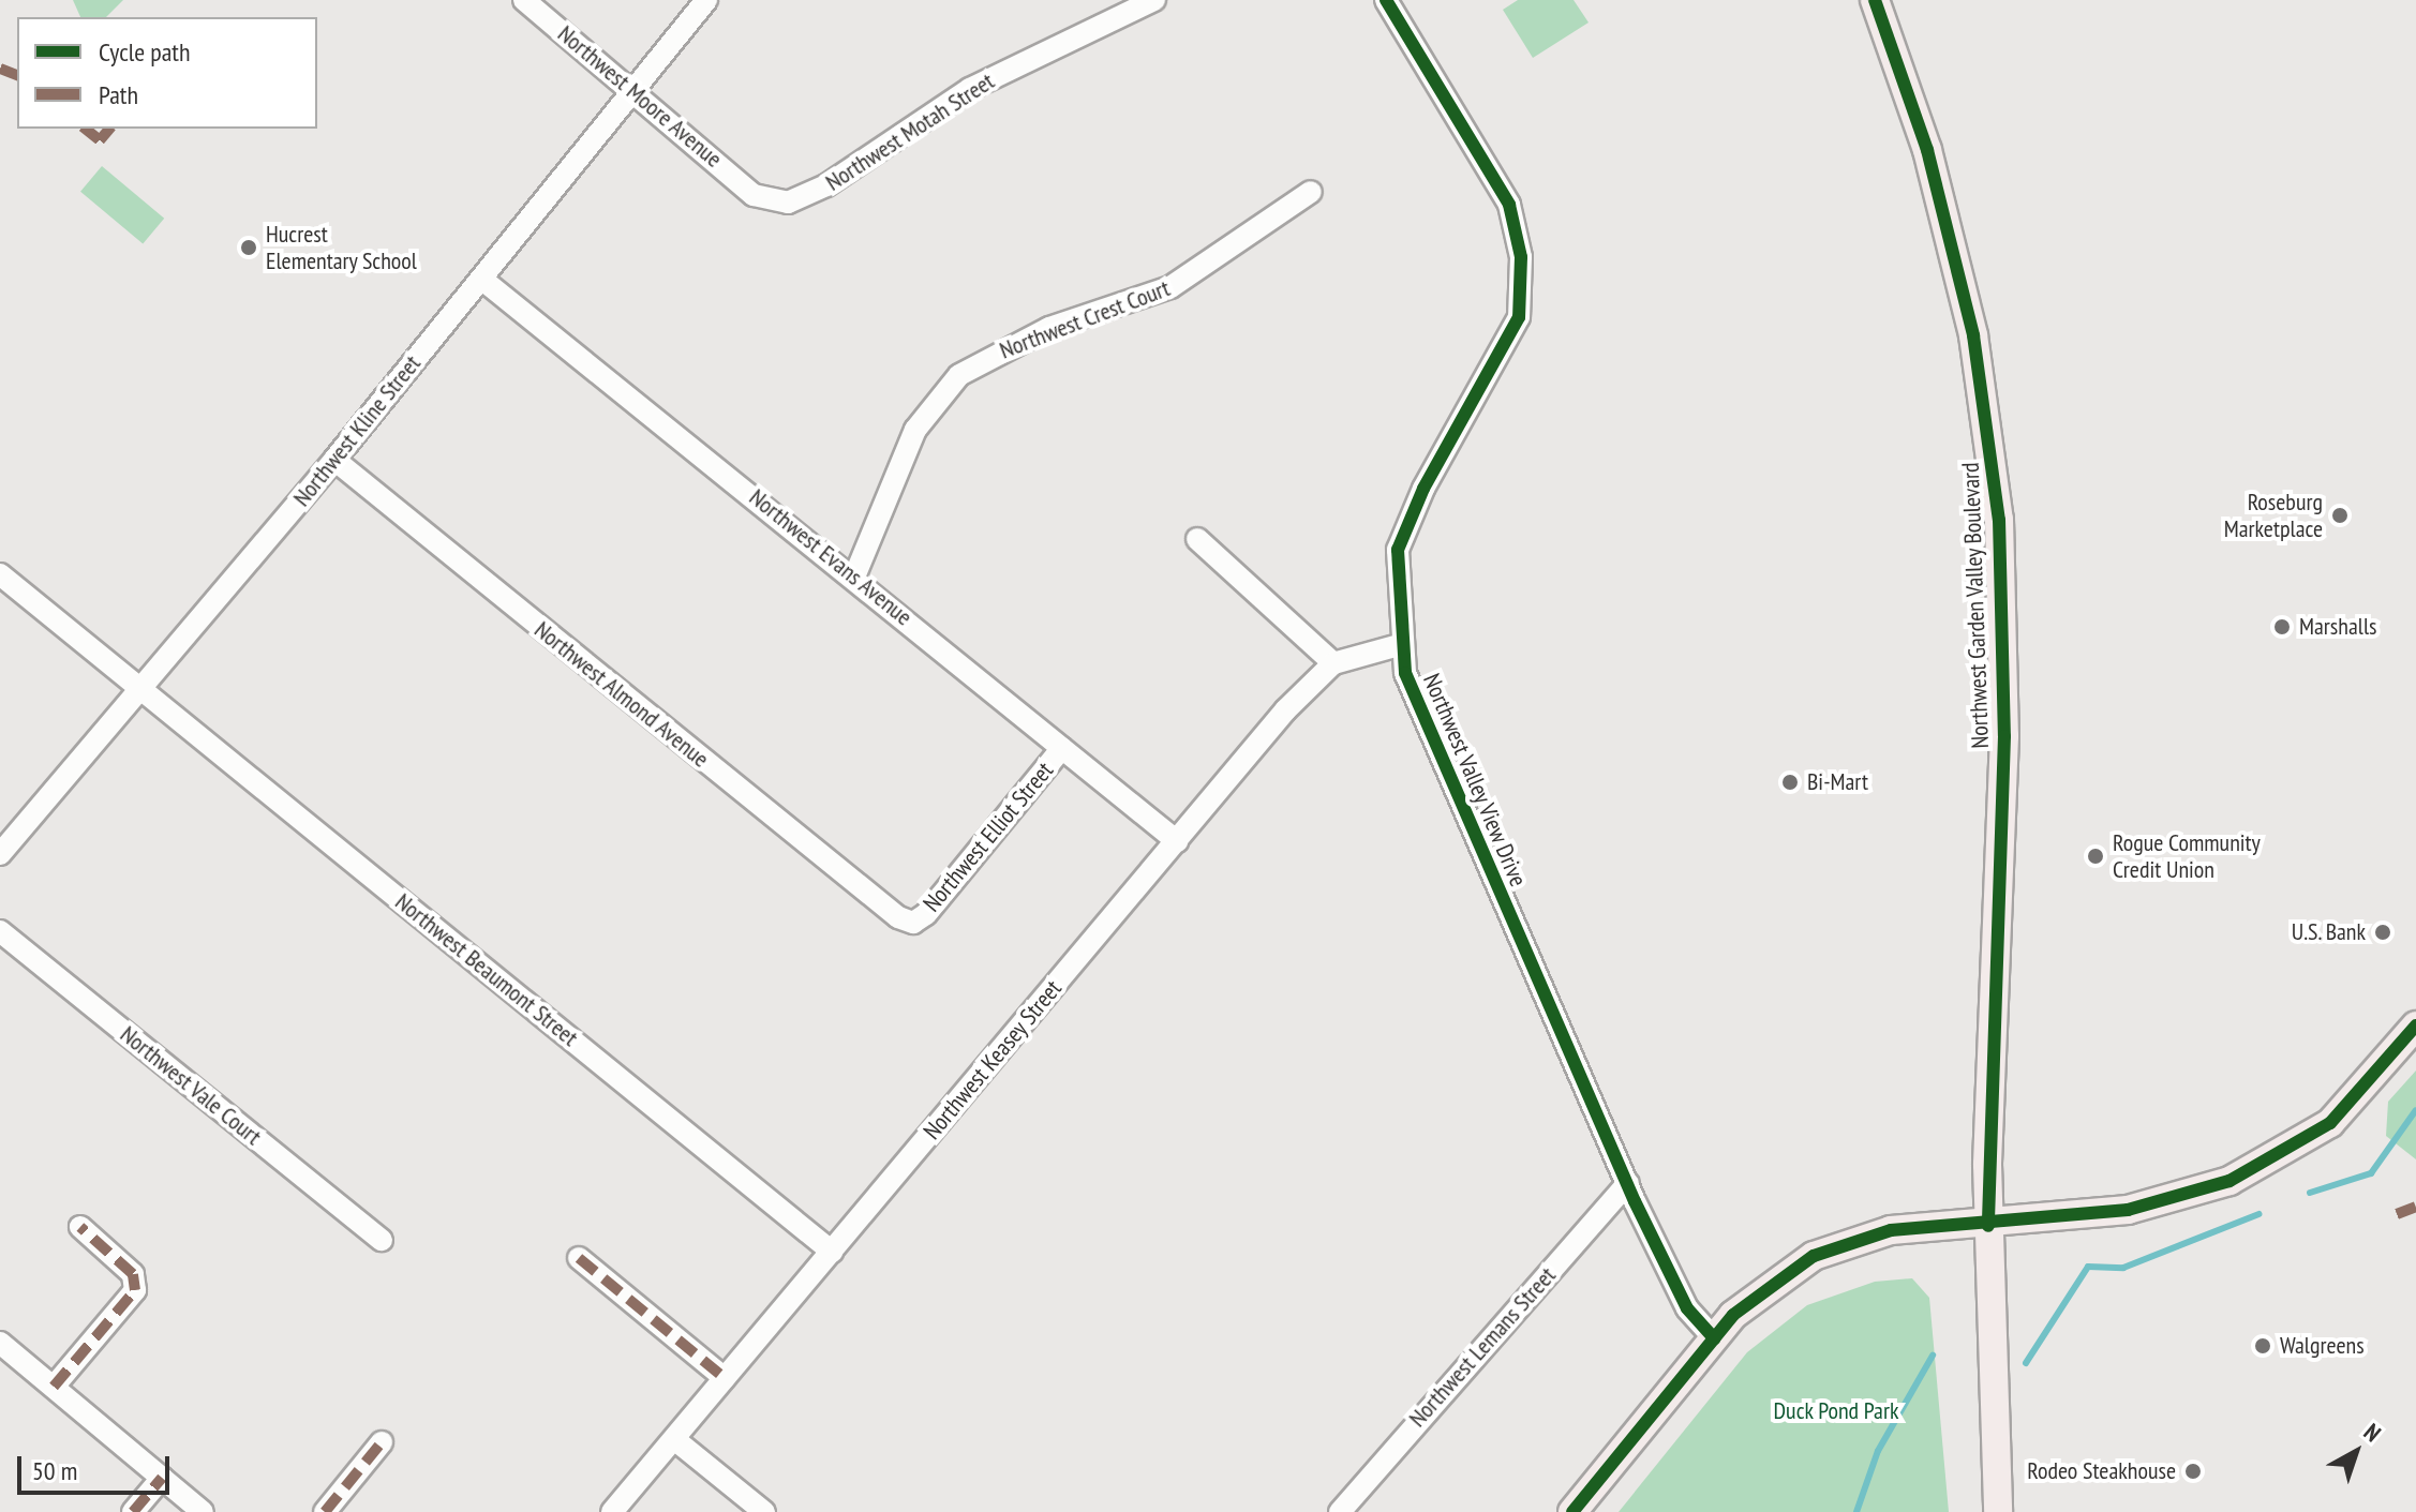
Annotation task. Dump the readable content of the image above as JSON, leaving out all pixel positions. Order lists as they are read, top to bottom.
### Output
{
  "streets": {
    "main road": ["Northwest Garden Valley Boulevard"],
    "street": [
      "Northwest Moore Avenue",
      "Northwest Motah Street",
      "Northwest Crest Court",
      "Northwest Kline Street",
      "Northwest Evans Avenue",
      "Northwest Almond Avenue",
      "Northwest Valley View Drive",
      "Northwest Elliot Street",
      "Northwest Beaumont Street",
      "Northwest Keasey Street",
      "Northwest Vale Court",
      "Northwest Lemans Street"
    ]
  },
  "crossings": [
    ["Northwest Moore Avenue", "Northwest Motah Street"],
    ["Northwest Moore Avenue", "Northwest Kline Street"],
    ["Northwest Crest Court", "Northwest Evans Avenue"],
    ["Northwest Kline Street", "Northwest Evans Avenue"],
    ["Northwest Kline Street", "Northwest Almond Avenue"],
    ["Northwest Kline Street", "Northwest Beaumont Street"],
    ["Northwest Evans Avenue", "Northwest Elliot Street"],
    ["Northwest Evans Avenue", "Northwest Keasey Street"],
    ["Northwest Almond Avenue", "Northwest Elliot Street"],
    ["Northwest Valley View Drive", "Northwest Lemans Street"],
    ["Northwest Beaumont Street", "Northwest Keasey Street"]
  ],
  "parks": ["Duck Pond Park"],
  "places": [
    "Hucrest Elementary School",
    "Roseburg Marketplace",
    "Marshalls",
    "Bi-Mart",
    "Rogue Community Credit Union",
    "U.S. Bank",
    "Walgreens",
    "Rodeo Steakhouse"
  ],
  "legend": ["Cycle path", "Path"],
  "scale_bar": "50 m",
  "north": "top right"
}
